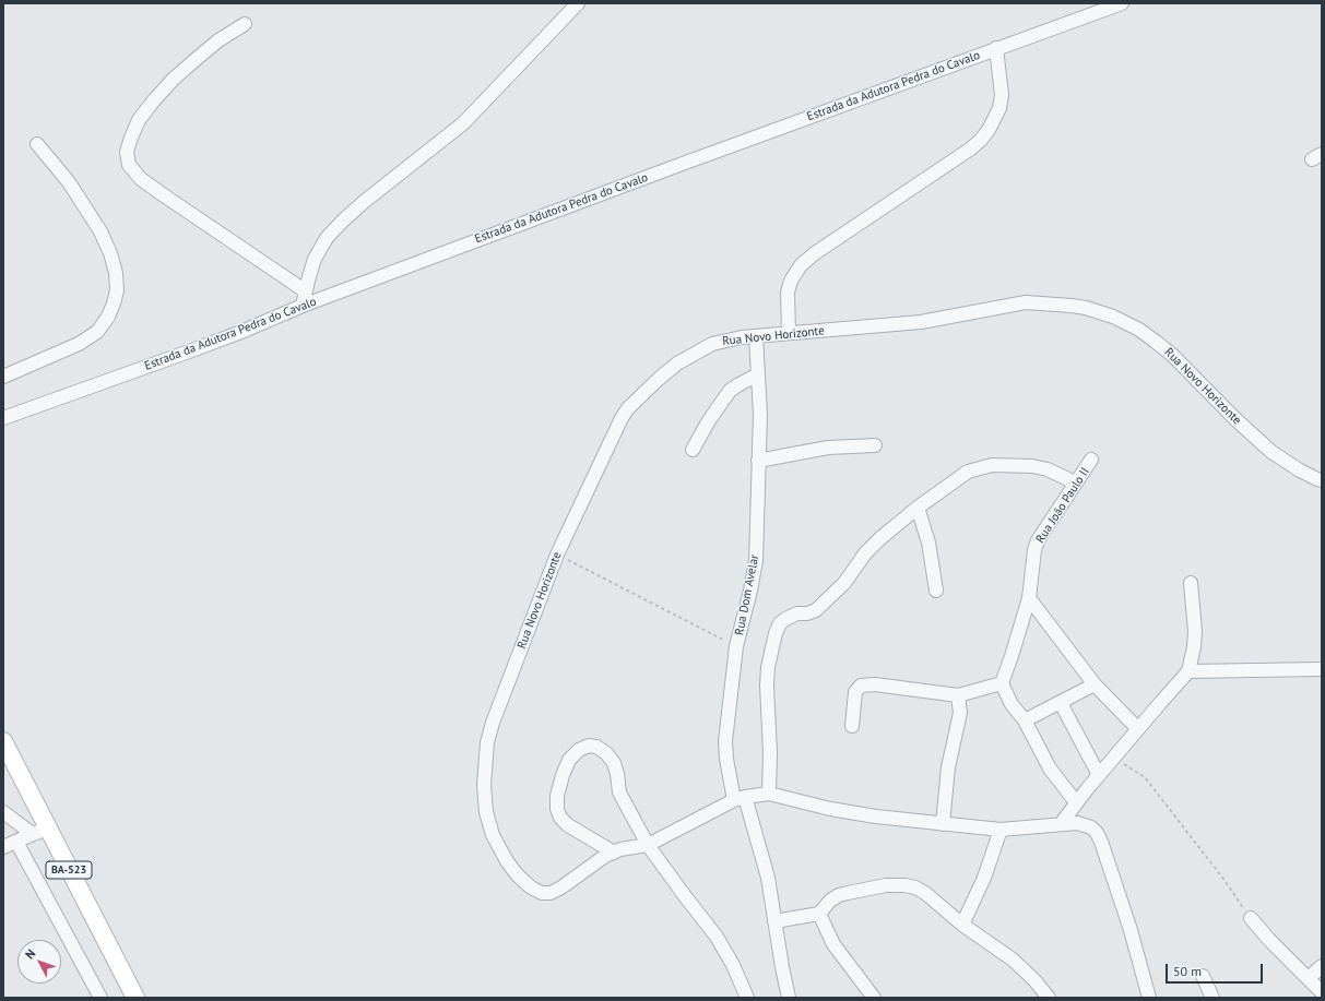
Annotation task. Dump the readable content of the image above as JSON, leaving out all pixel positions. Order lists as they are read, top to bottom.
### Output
{
  "streets": {
    "main road": ["BA-523"],
    "street": [
      "Estrada da Adutora Pedra do Cavalo",
      "Rua Novo Horizonte",
      "Rua João Paulo II",
      "Rua Dom Avelar"
    ]
  },
  "crossings": [
    ["Rua Novo Horizonte", "Rua Dom Avelar"]
  ],
  "scale_bar": "50 m",
  "north": "top left"
}
